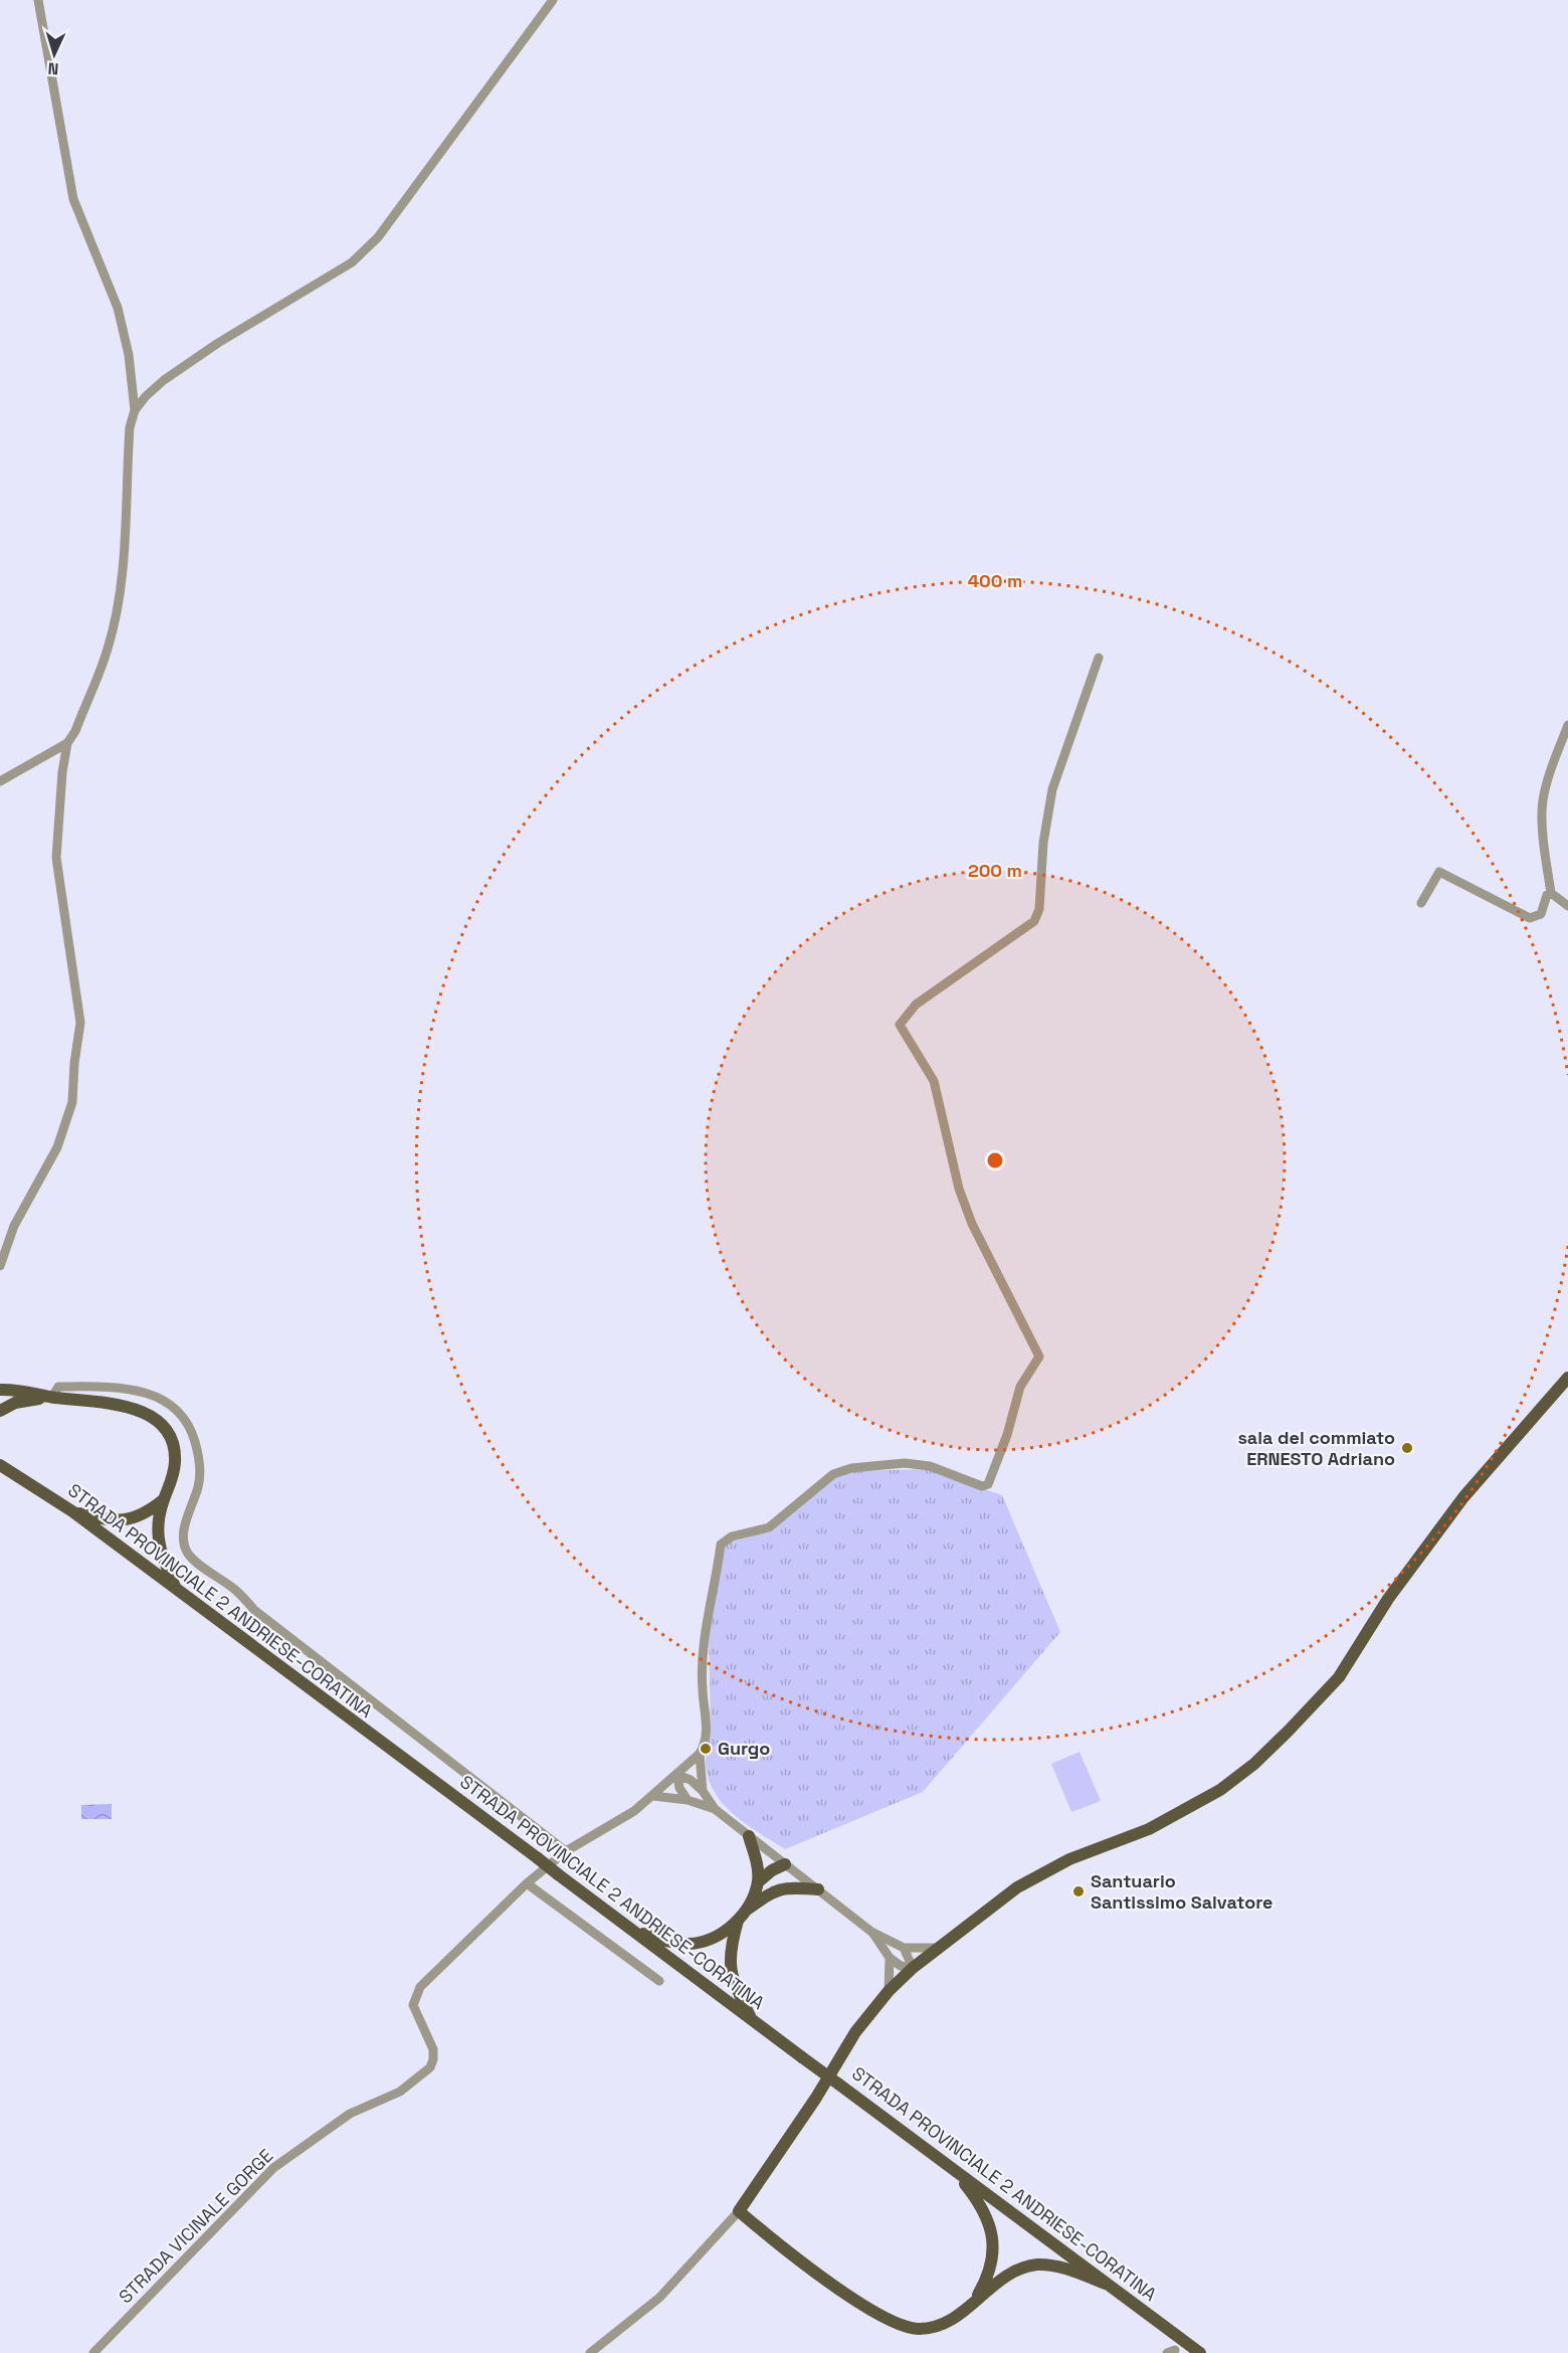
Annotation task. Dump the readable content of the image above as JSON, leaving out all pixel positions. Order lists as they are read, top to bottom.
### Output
{
  "streets": {
    "main road": ["STRADA PROVINCIALE 2 ANDRIESE-CORATINA"],
    "street": ["STRADA VICINALE GORGE"]
  },
  "places": ["sala del commiato ERNESTO Adriano", "Gurgo", "Santuario Santissimo Salvatore"],
  "north": "bottom",
  "rings": ["400 m", "200 m"]
}
